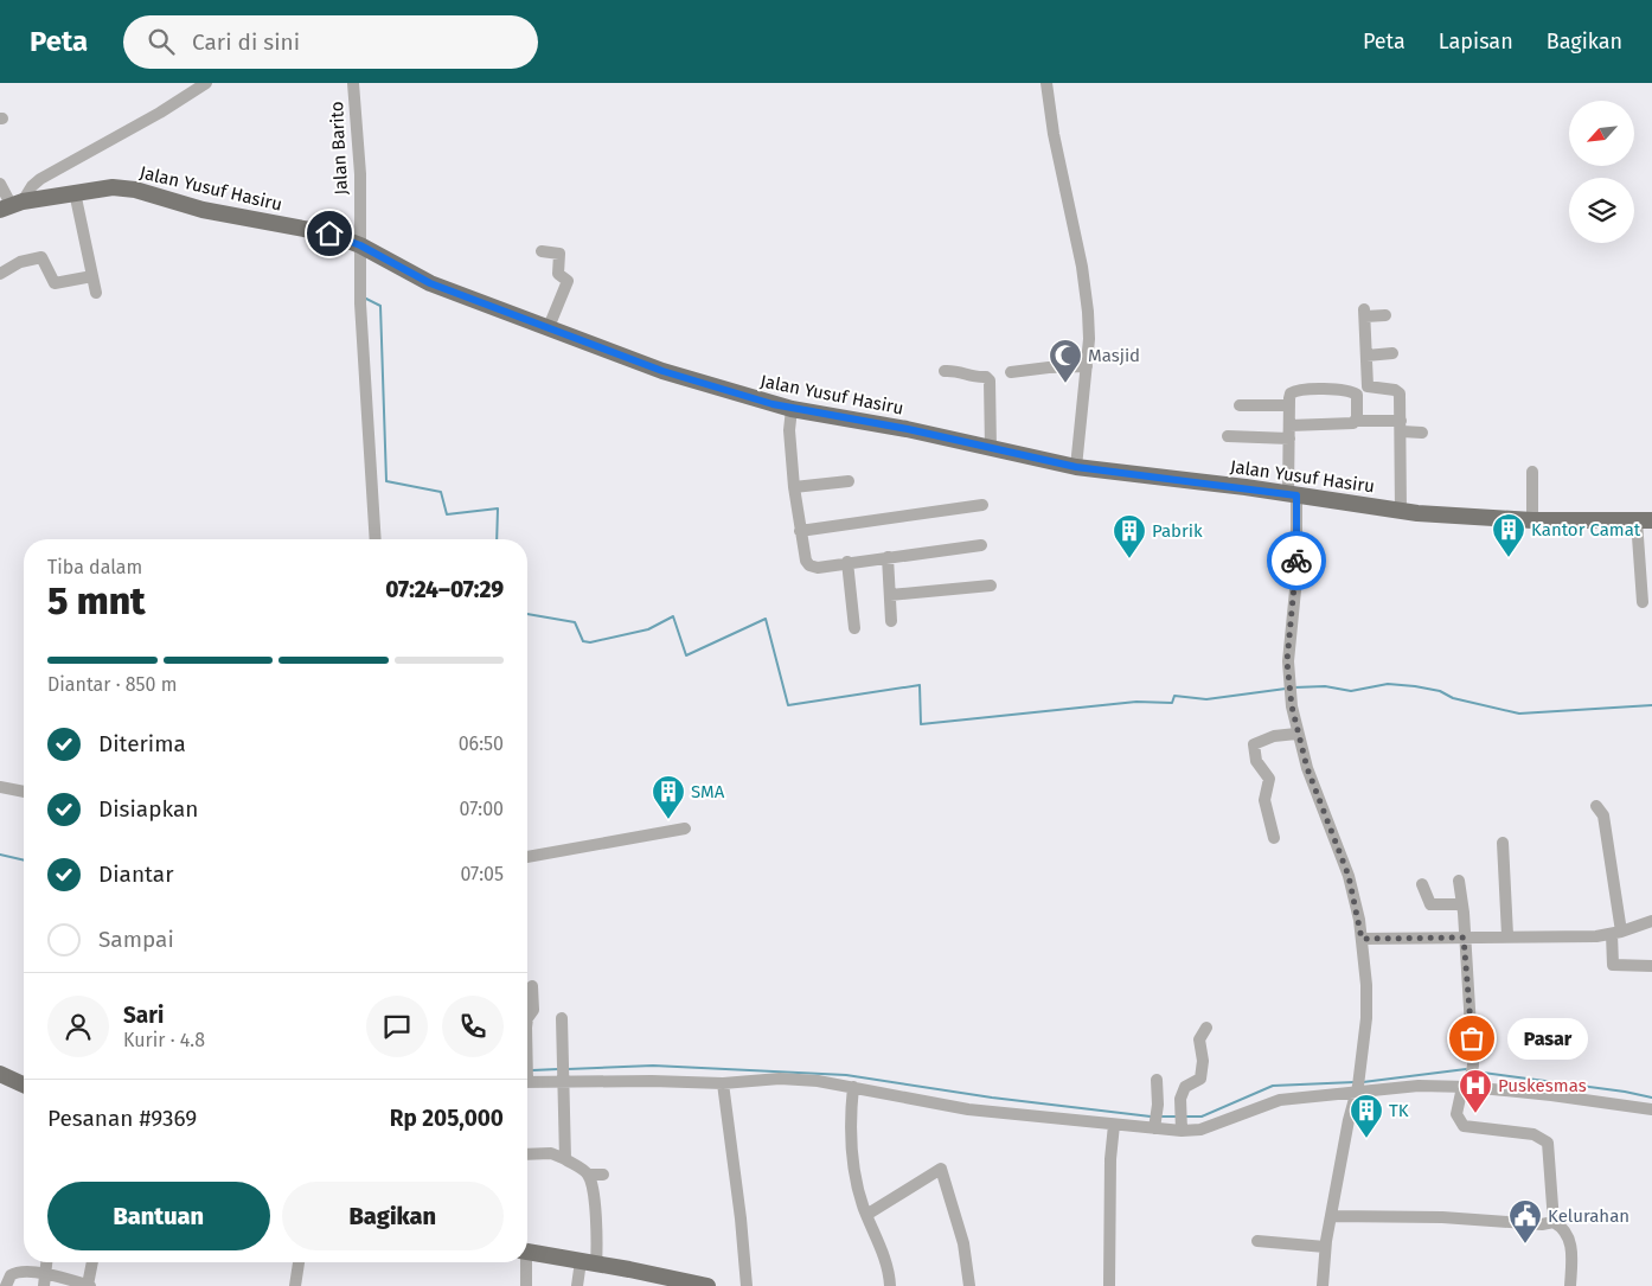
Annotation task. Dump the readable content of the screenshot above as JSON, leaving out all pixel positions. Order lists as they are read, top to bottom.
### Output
{
  "streets": {
    "main road": ["Jalan Yusuf Hasiru"],
    "street": ["Jalan Barito"]
  },
  "crossings": [
    ["Jalan Barito", "Jalan Yusuf Hasiru"]
  ],
  "places": {
    "mosque": ["Masjid"],
    "building": [
      "Kantor Camat",
      "Pabrik",
      "SMA",
      "TK"
    ],
    "other": ["Pasar"],
    "hospital": ["Puskesmas"],
    "public building": ["Kelurahan"]
  },
  "north": "bottom left",
  "page": {
    "header": "Peta",
    "search": "Cari di sini",
    "nav": ["Peta", "Lapisan", "Bagikan"],
    "heading": ["5 mnt", "Tiba dalam", "07:24–07:29"],
    "panel": [
      "Sari",
      "Kurir · 4.8",
      "Pesanan #9369",
      "Rp 205,000"
    ],
    "bar": "Diantar · 850 m",
    "list": [
      ["Diterima", "06:50"],
      ["Disiapkan", "07:00"],
      ["Diantar", "07:05"],
      "Sampai"
    ],
    "bubble": "Pasar",
    "buttons": ["Bantuan", "Bagikan"]
  }
}
